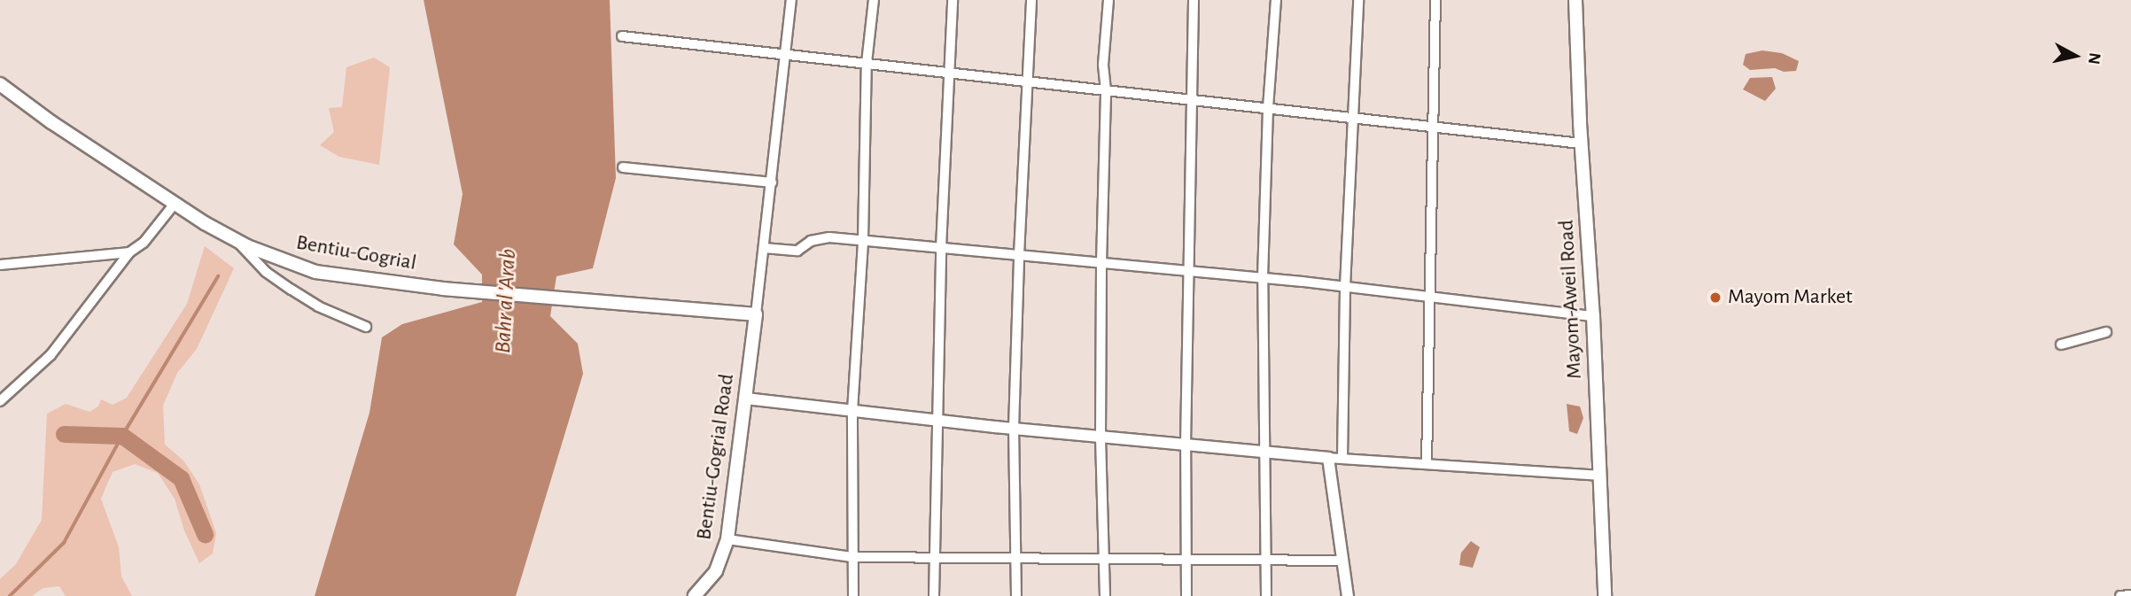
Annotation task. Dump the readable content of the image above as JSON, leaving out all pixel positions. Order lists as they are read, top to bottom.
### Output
{
  "streets": {
    "main road": ["Bentiu-Gogrial", "Mayom-Aweil Road", "Bentiu-Gogrial Road"]
  },
  "crossings": [
    ["Bentiu-Gogrial", "Bentiu-Gogrial Road"]
  ],
  "water": ["Bahr al 'Arab"],
  "places": ["Mayom Market"],
  "north": "right"
}
